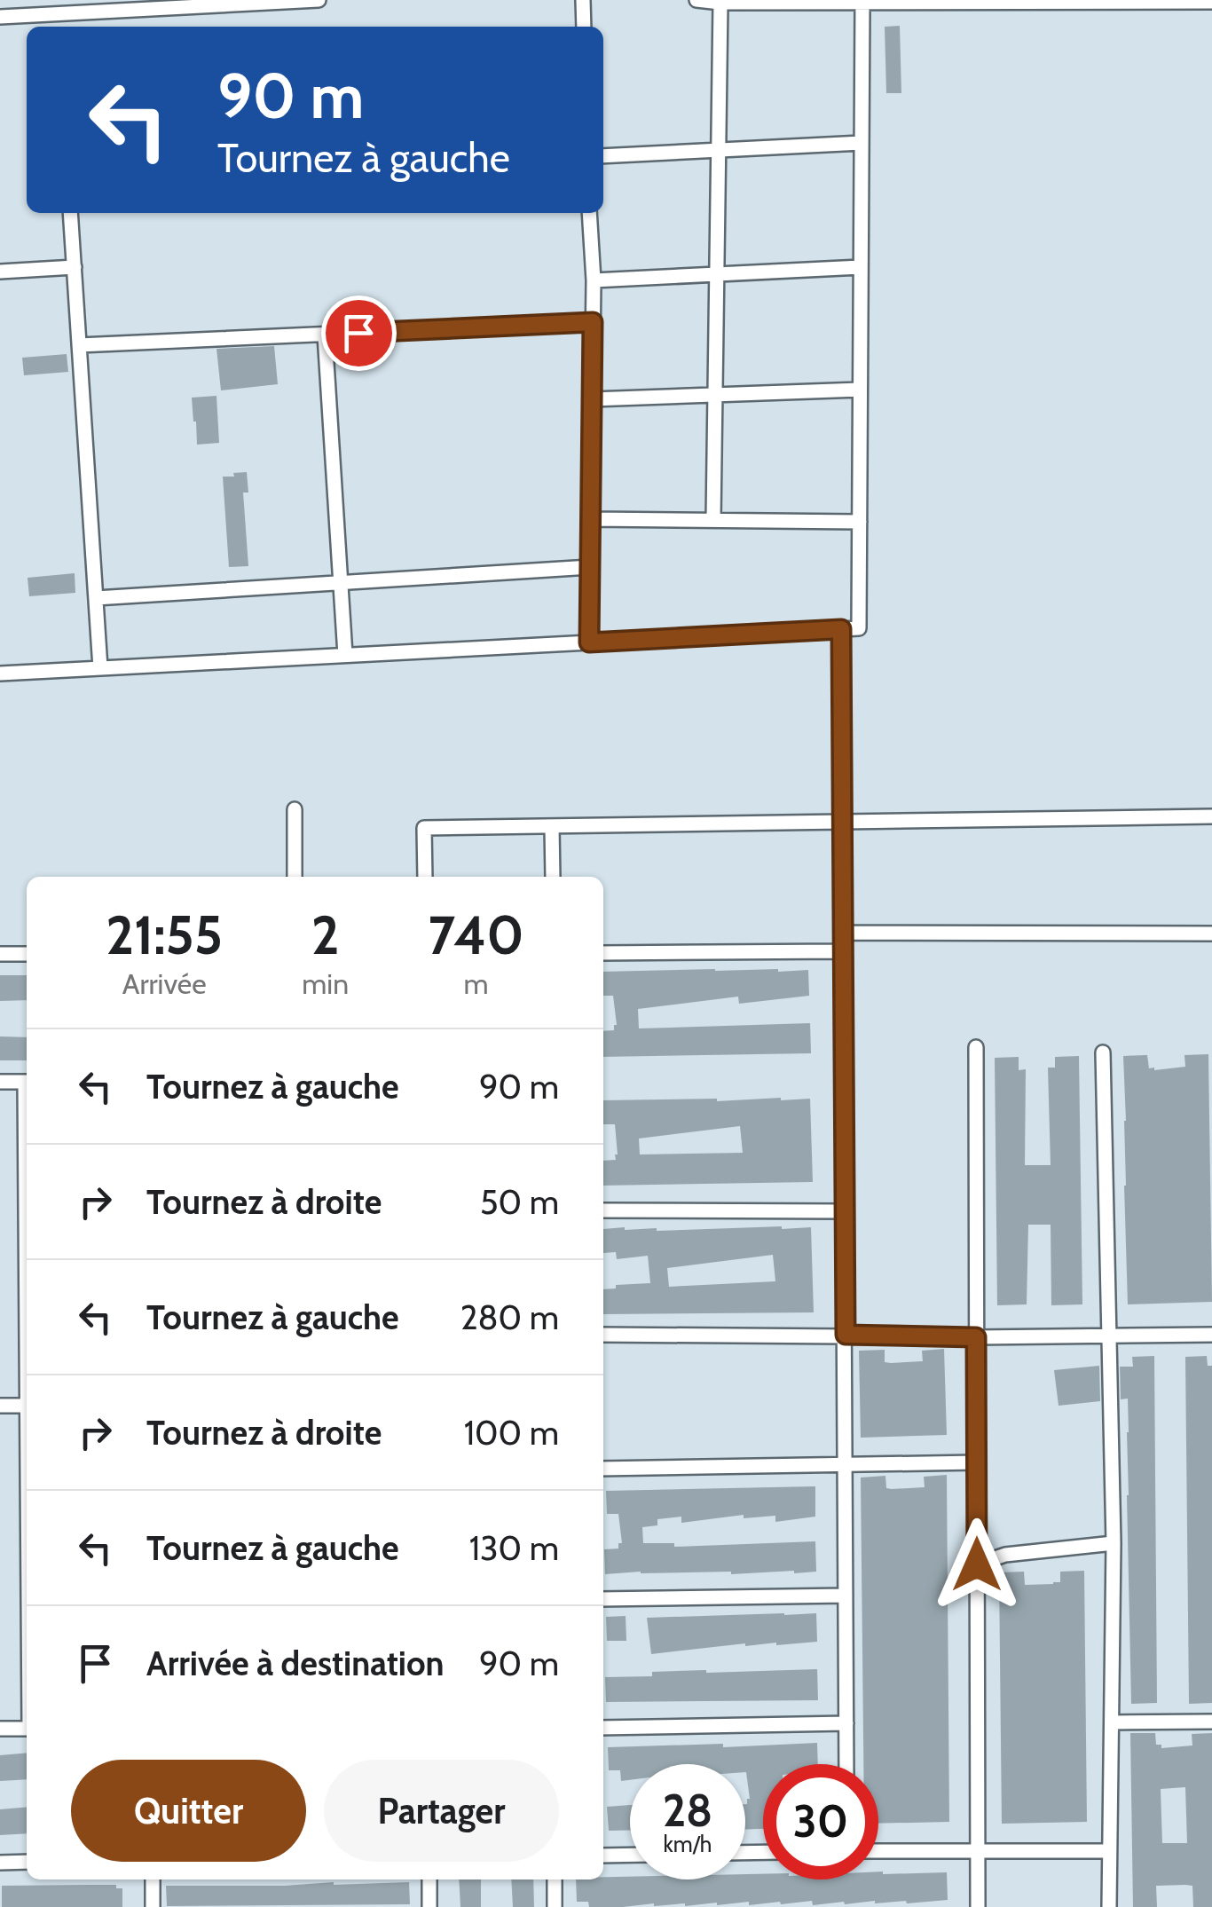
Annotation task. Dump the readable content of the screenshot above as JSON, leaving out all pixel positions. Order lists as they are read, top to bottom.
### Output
{
  "page": {
    "turn": ["90 m", "Tournez à gauche"],
    "eta": [
      "21:55",
      "Arrivée",
      "2",
      "min",
      "740",
      "m"
    ],
    "list": [
      {
        "name": "Tournez à gauche",
        "value": "90 m"
      },
      {
        "name": "Tournez à droite",
        "value": "50 m"
      },
      {
        "name": "Tournez à gauche",
        "value": "280 m"
      },
      {
        "name": "Tournez à droite",
        "value": "100 m"
      },
      {
        "name": "Tournez à gauche",
        "value": "130 m"
      },
      {
        "name": "Arrivée à destination",
        "value": "90 m"
      }
    ],
    "buttons": ["Quitter", "Partager"],
    "speed": "28 km/h",
    "limit": "30"
  }
}
